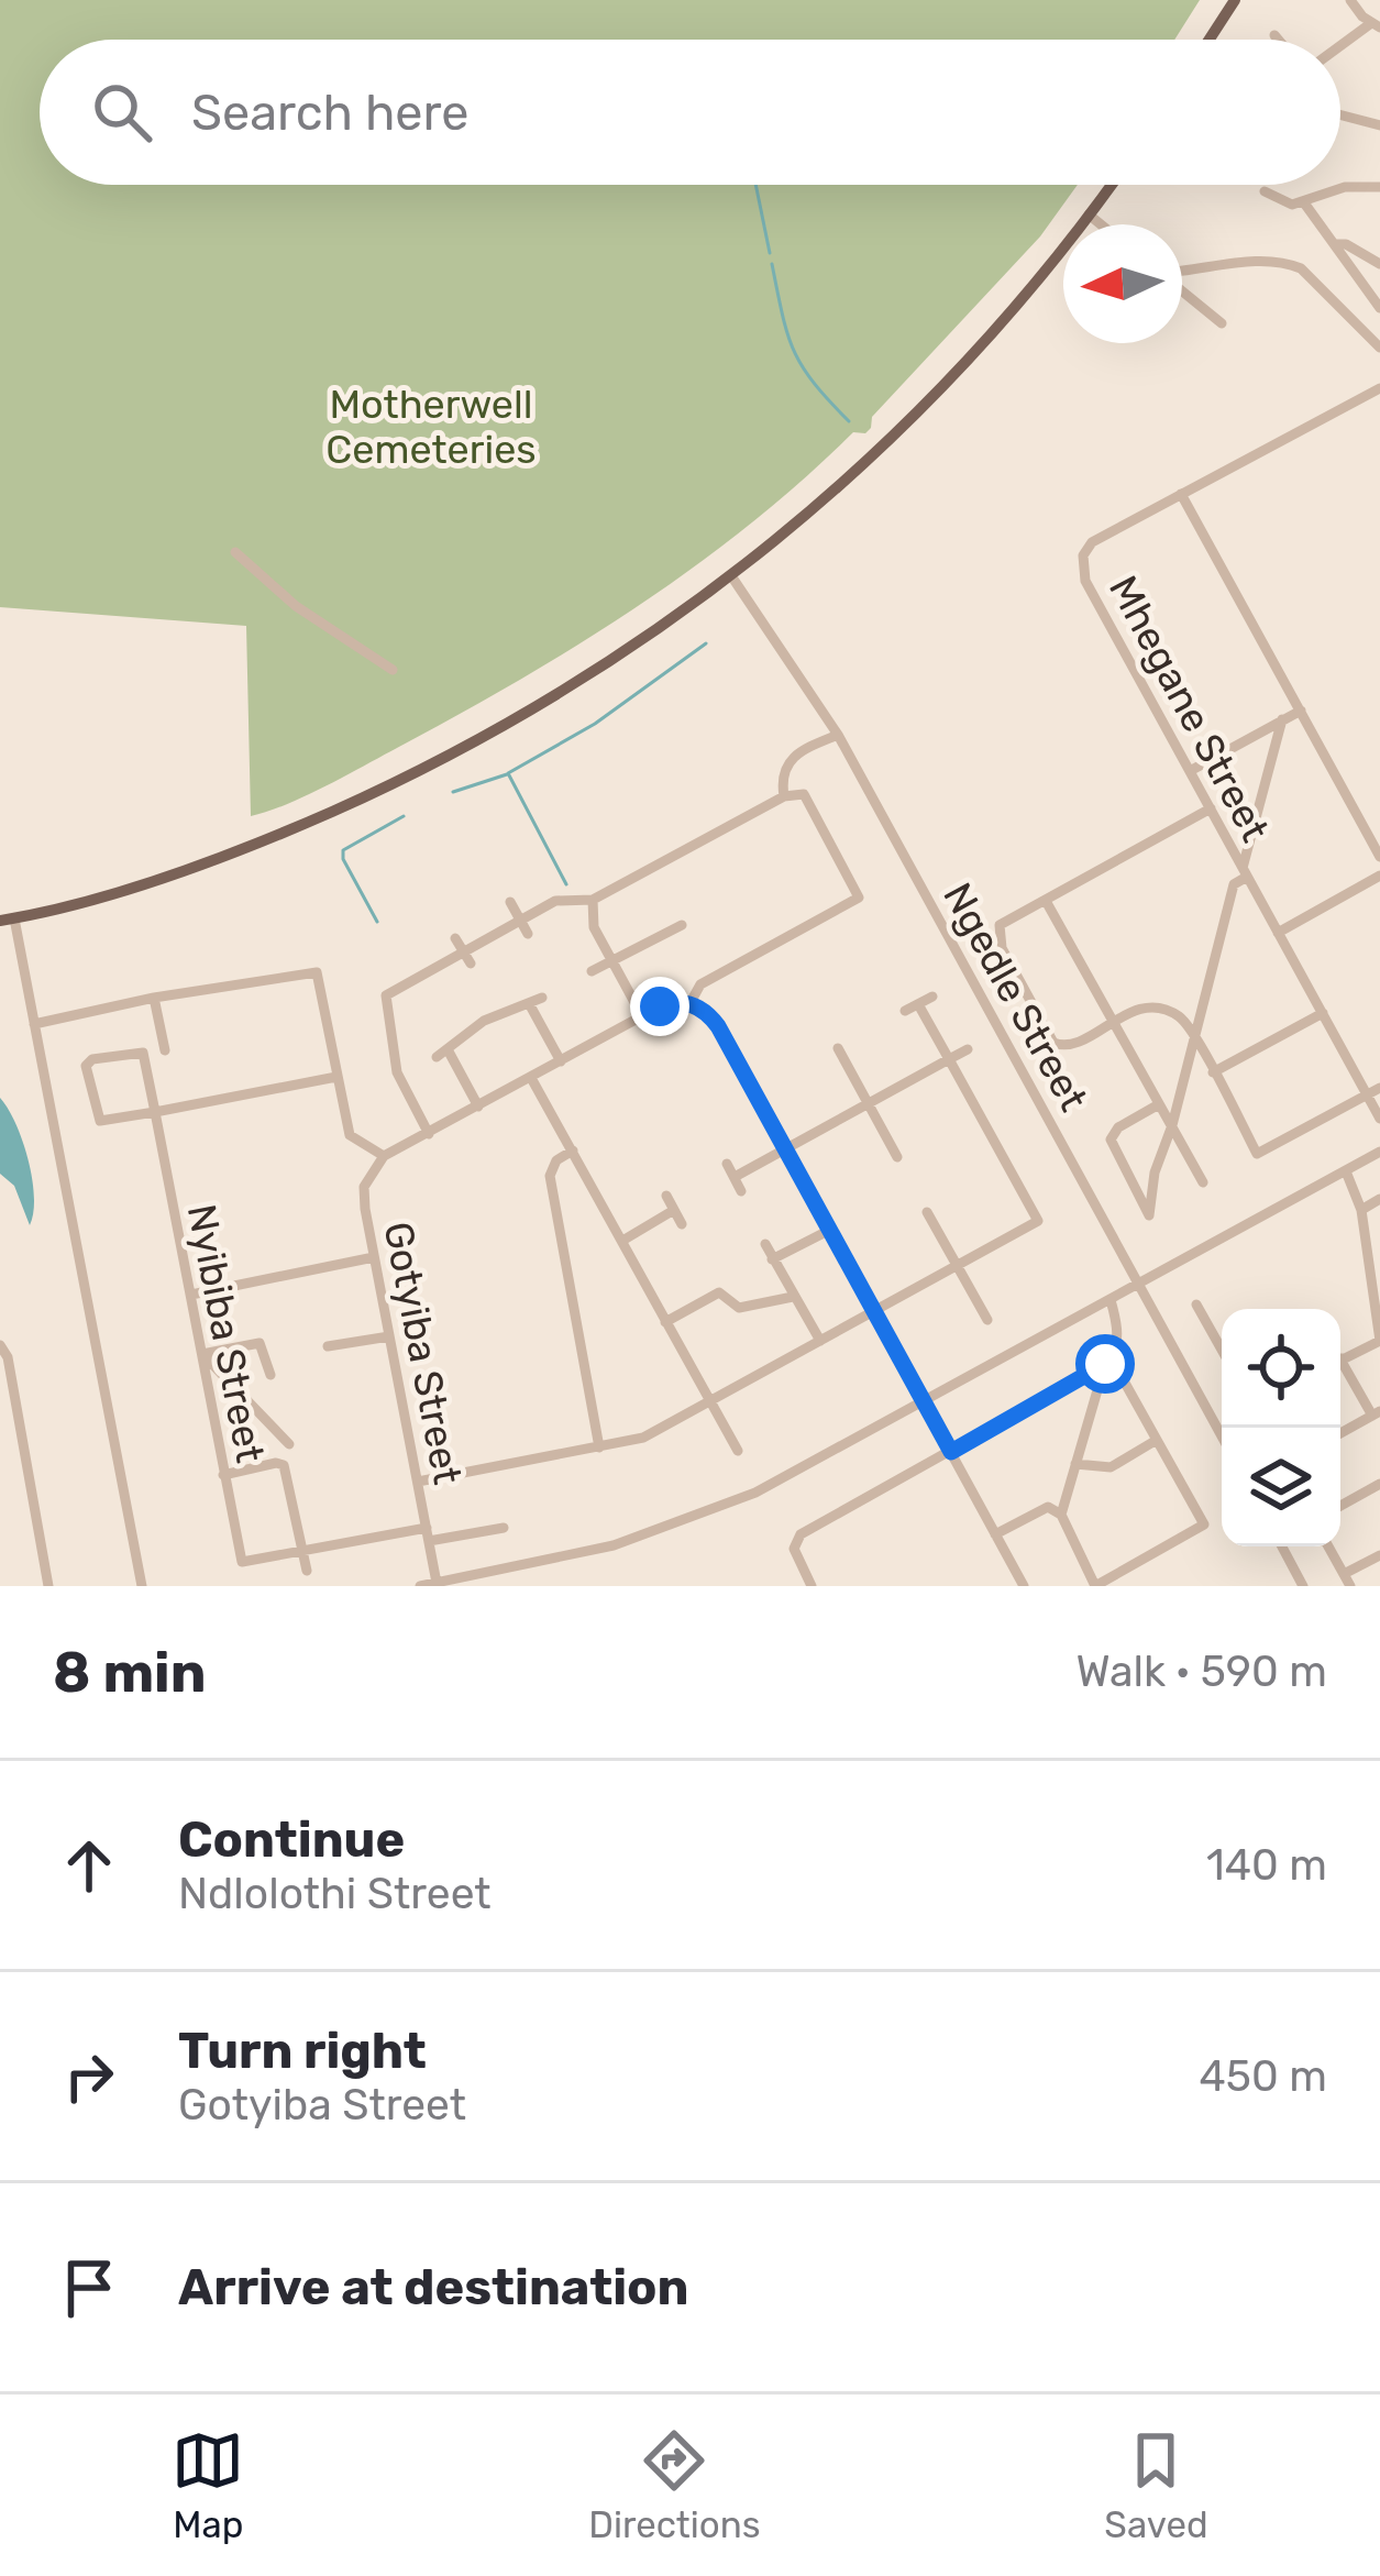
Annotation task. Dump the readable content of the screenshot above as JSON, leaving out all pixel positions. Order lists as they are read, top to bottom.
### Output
{
  "streets": {
    "street": [
      "Mhegane Street",
      "Ngedle Street",
      "Nyibiba Street",
      "Gotyiba Street"
    ]
  },
  "crossings": [
    ["Nyibiba Street", "Gotyiba Street"]
  ],
  "parks": ["Motherwell Cemeteries"],
  "north": "left",
  "page": {
    "search": "Search here",
    "heading": ["8 min", "Walk · 590 m"],
    "list": [
      ["Continue", "Ndlolothi Street", "140 m"],
      ["Turn right", "Gotyiba Street", "450 m"],
      "Arrive at destination"
    ],
    "nav": ["Map", "Directions", "Saved"]
  }
}
